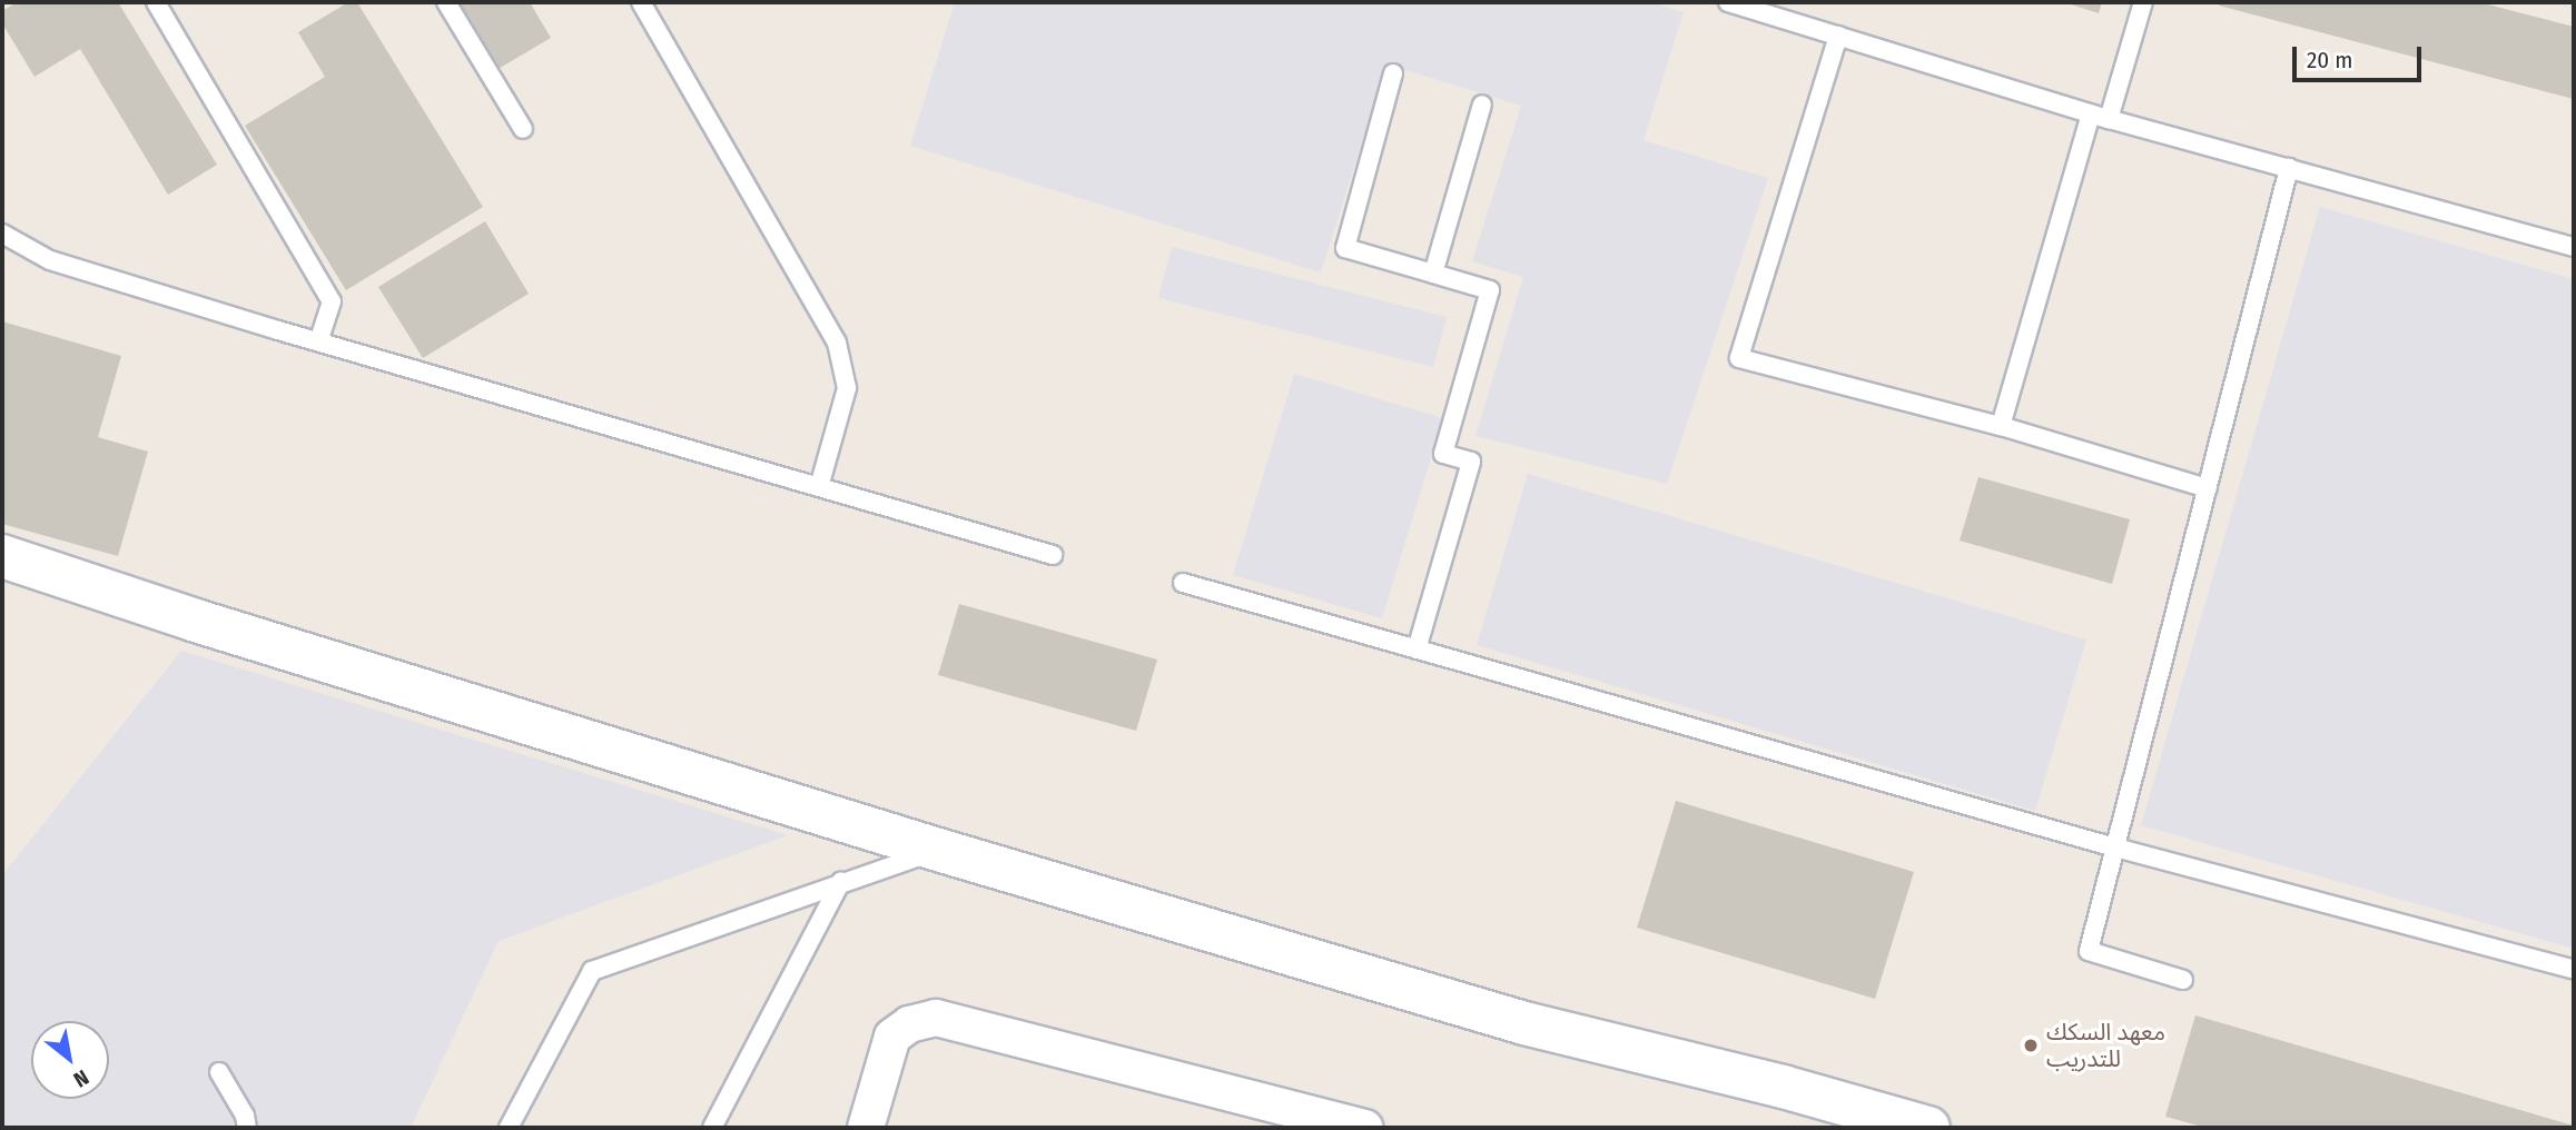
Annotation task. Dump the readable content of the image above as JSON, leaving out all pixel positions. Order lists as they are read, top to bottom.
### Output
{
  "places": ["معهد السكك للتدريب"],
  "scale_bar": "20 m",
  "north": "bottom right"
}
